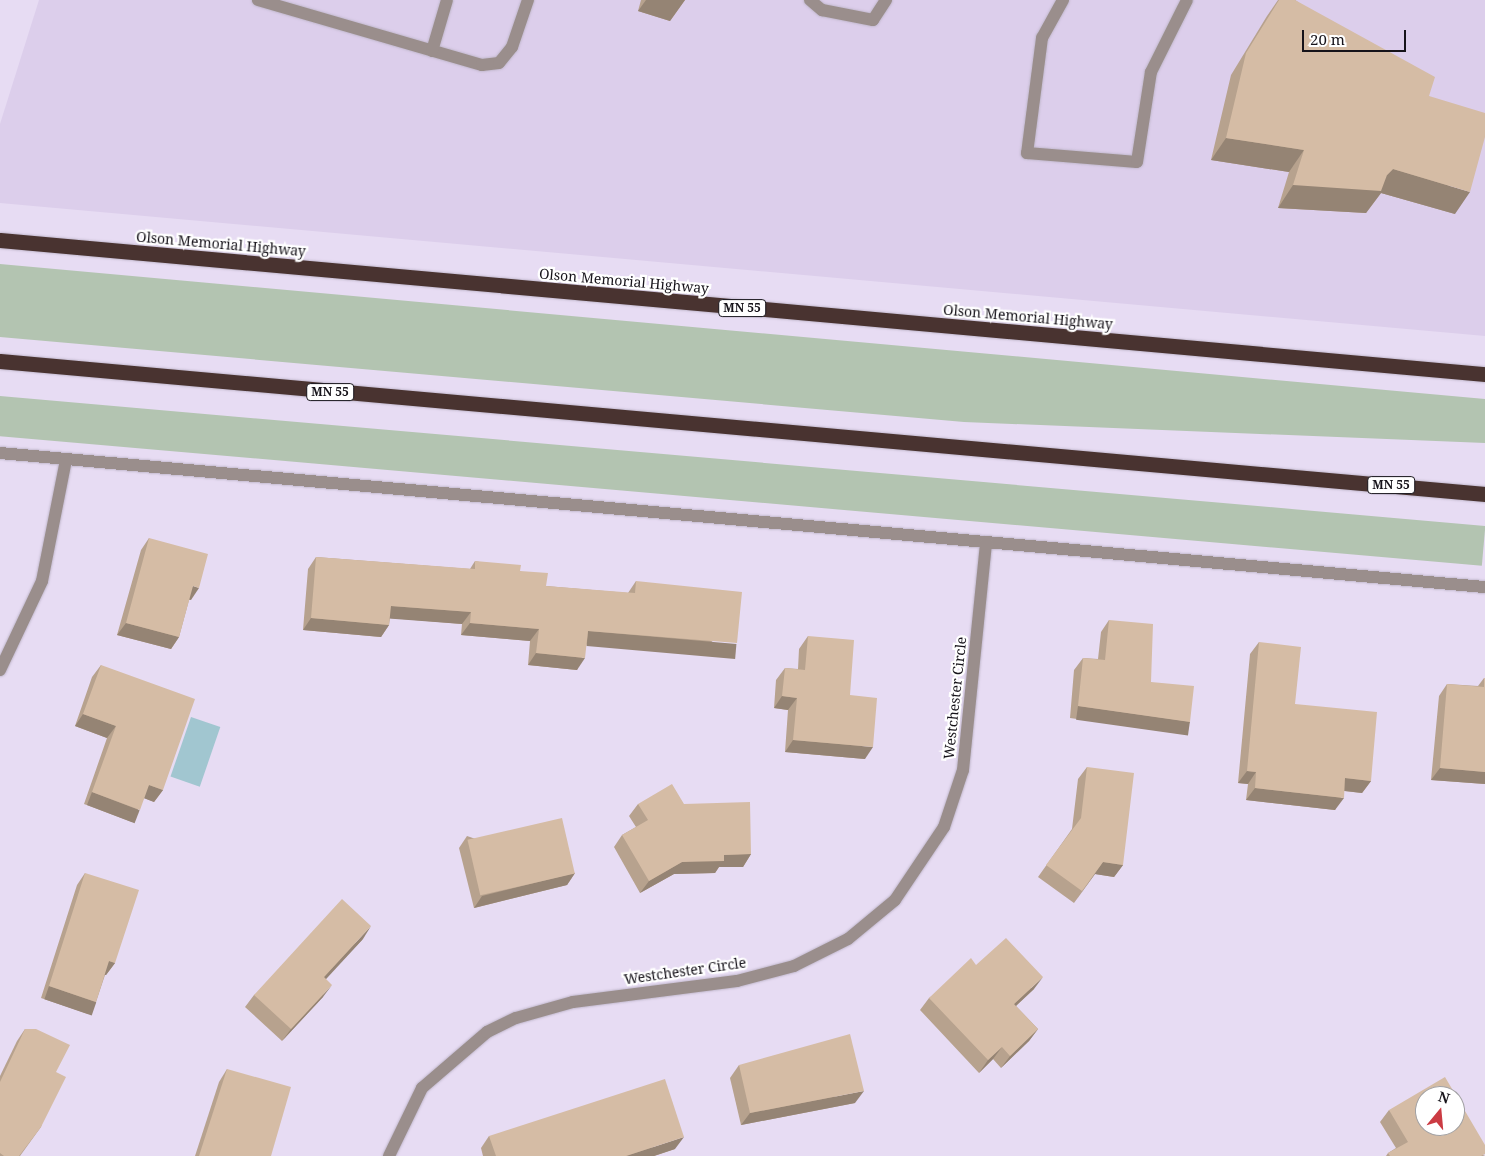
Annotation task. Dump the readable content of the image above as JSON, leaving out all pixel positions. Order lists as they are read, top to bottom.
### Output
{
  "streets": {
    "highway": ["Olson Memorial Highway", "MN 55"],
    "street": ["Westchester Circle"]
  },
  "scale_bar": "20 m",
  "north": "top"
}
